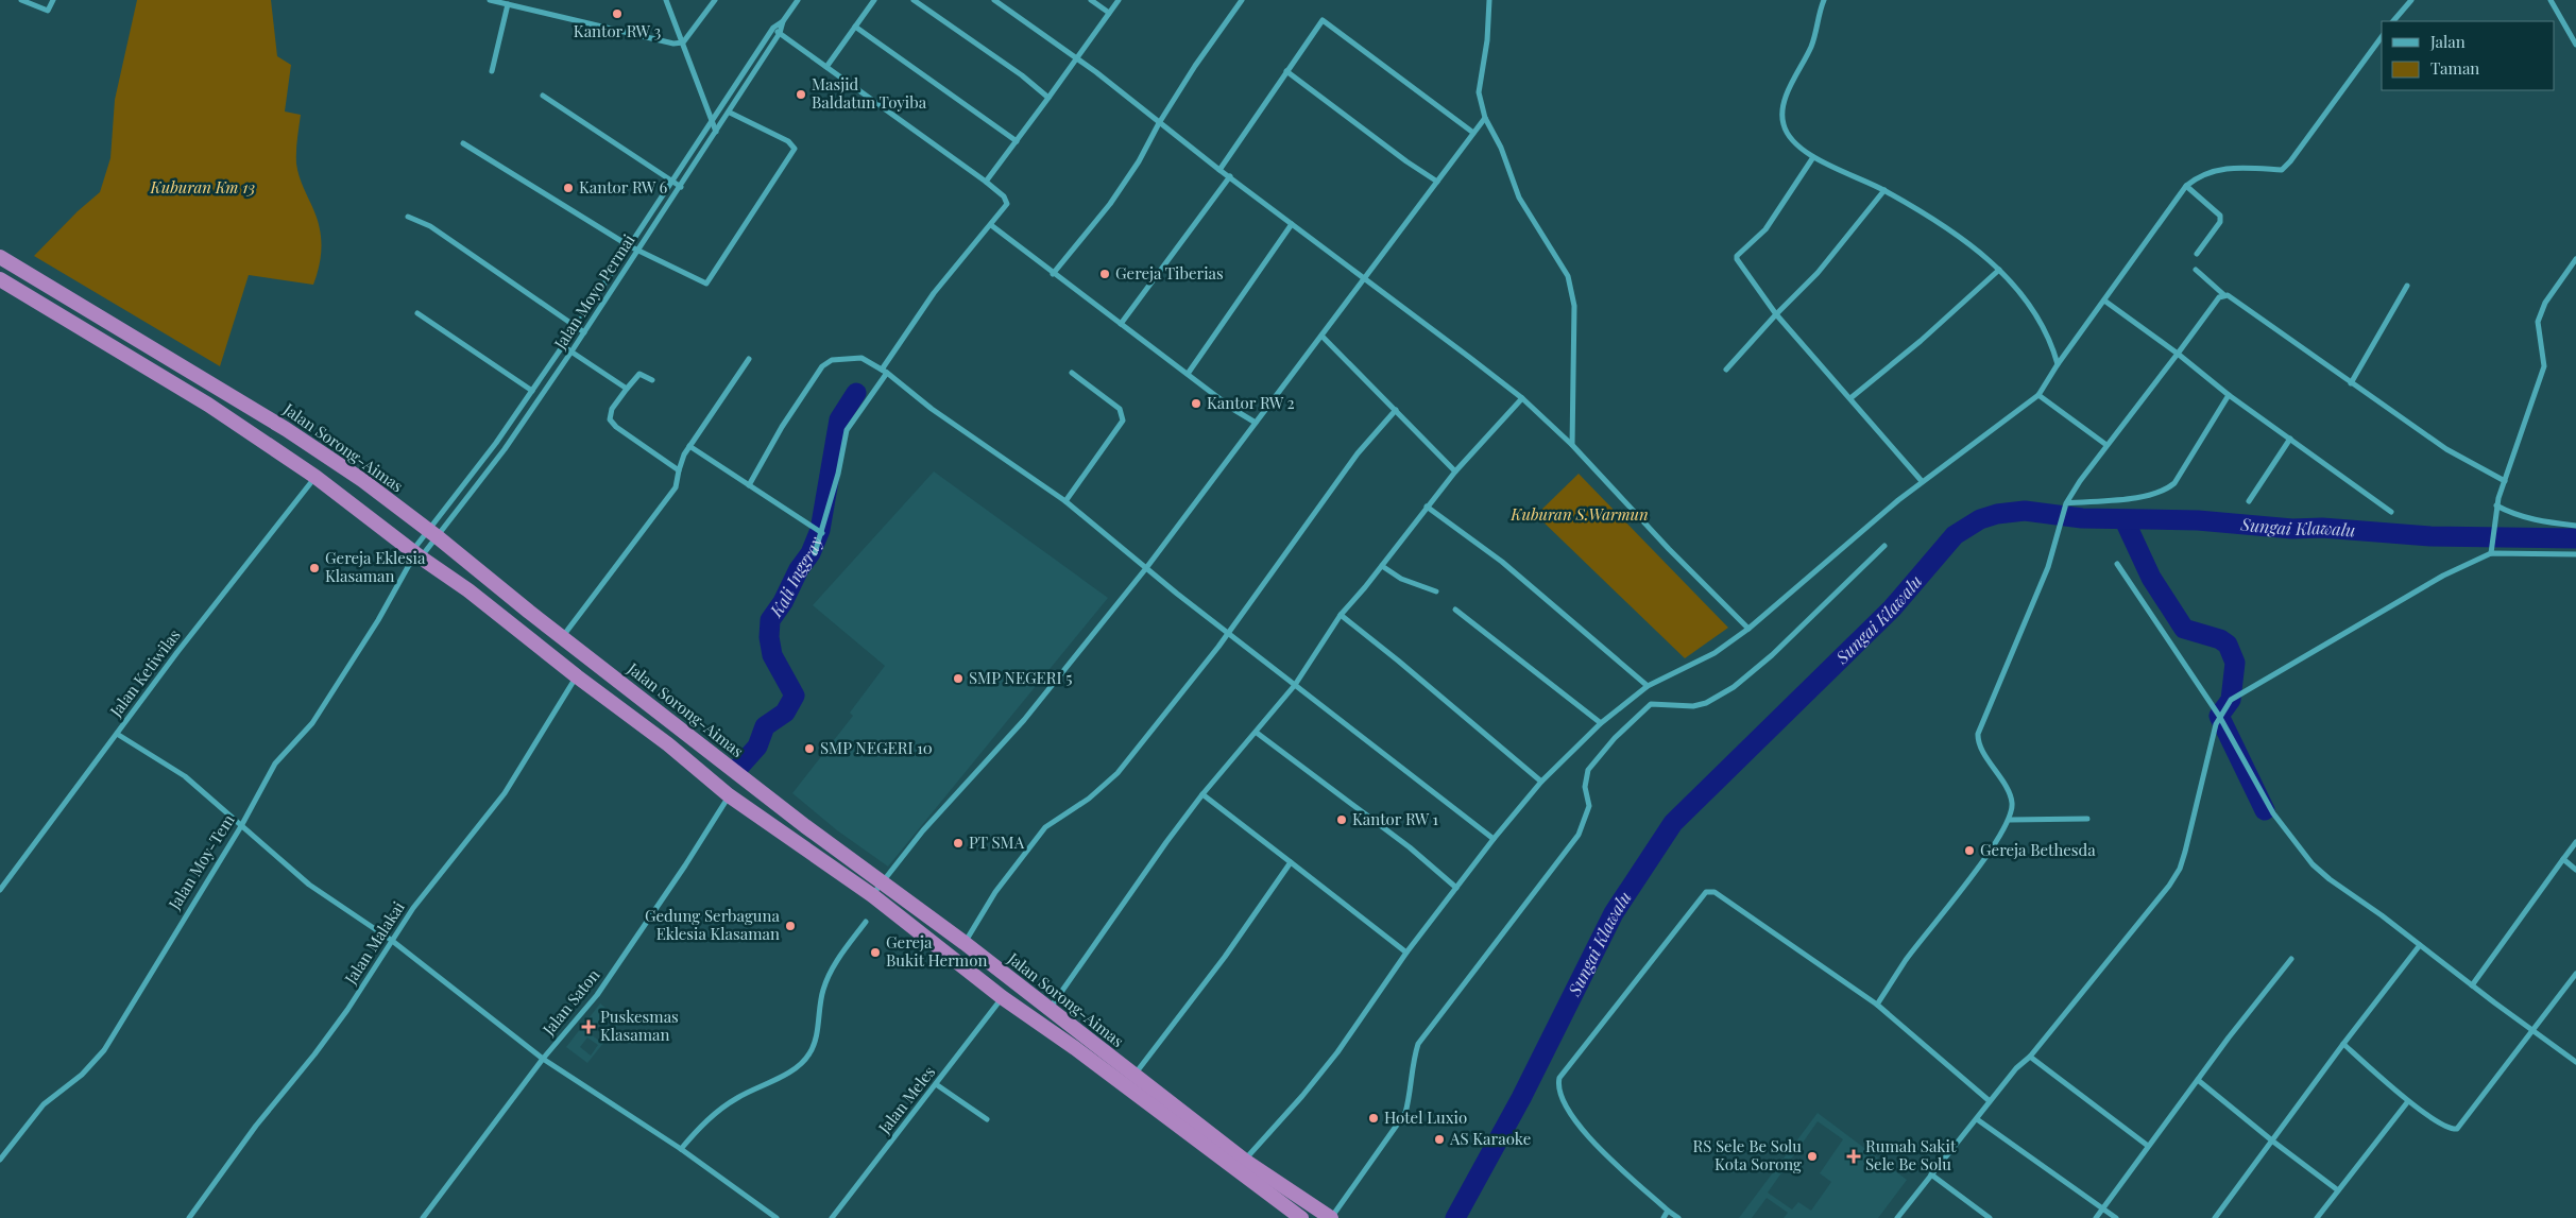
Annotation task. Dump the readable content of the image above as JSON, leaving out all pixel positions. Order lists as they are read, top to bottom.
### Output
{
  "streets": {
    "highway": ["Jalan Sorong-Aimas"],
    "street": [
      "Jalan Moyo Permai",
      "Jalan Ketiwilas",
      "Jalan Moy-Tem",
      "Jalan Malakai",
      "Jalan Saton",
      "Jalan Meles"
    ]
  },
  "crossings": [
    ["Jalan Moyo Permai", "Jalan Sorong-Aimas"],
    ["Jalan Moyo Permai", "Jalan Moy-Tem"],
    ["Jalan Sorong-Aimas", "Jalan Ketiwilas"],
    ["Jalan Sorong-Aimas", "Jalan Moy-Tem"],
    ["Jalan Sorong-Aimas", "Jalan Malakai"],
    ["Jalan Sorong-Aimas", "Jalan Saton"],
    ["Jalan Sorong-Aimas", "Jalan Meles"]
  ],
  "water": ["Sungai Klawalu", "Kali Inggray"],
  "parks": ["Kuburan Km 13", "Kuburan S.Warmun"],
  "places": {
    "other": [
      "Kantor RW 3",
      "Masjid Baldatun Toyiba",
      "Kantor RW 6",
      "Gereja Tiberias",
      "Kantor RW 2",
      "Gereja Eklesia Klasaman",
      "SMP NEGERI 5",
      "SMP NEGERI 10",
      "Kantor RW 1",
      "PT SMA",
      "Gereja Bethesda",
      "Gedung Serbaguna Eklesia Klasaman",
      "Gereja Bukit Hermon",
      "Hotel Luxio",
      "AS Karaoke",
      "RS Sele Be Solu Kota Sorong"
    ],
    "health": ["Puskesmas Klasaman", "Rumah Sakit Sele Be Solu"]
  },
  "legend": ["Jalan", "Taman"]
}
